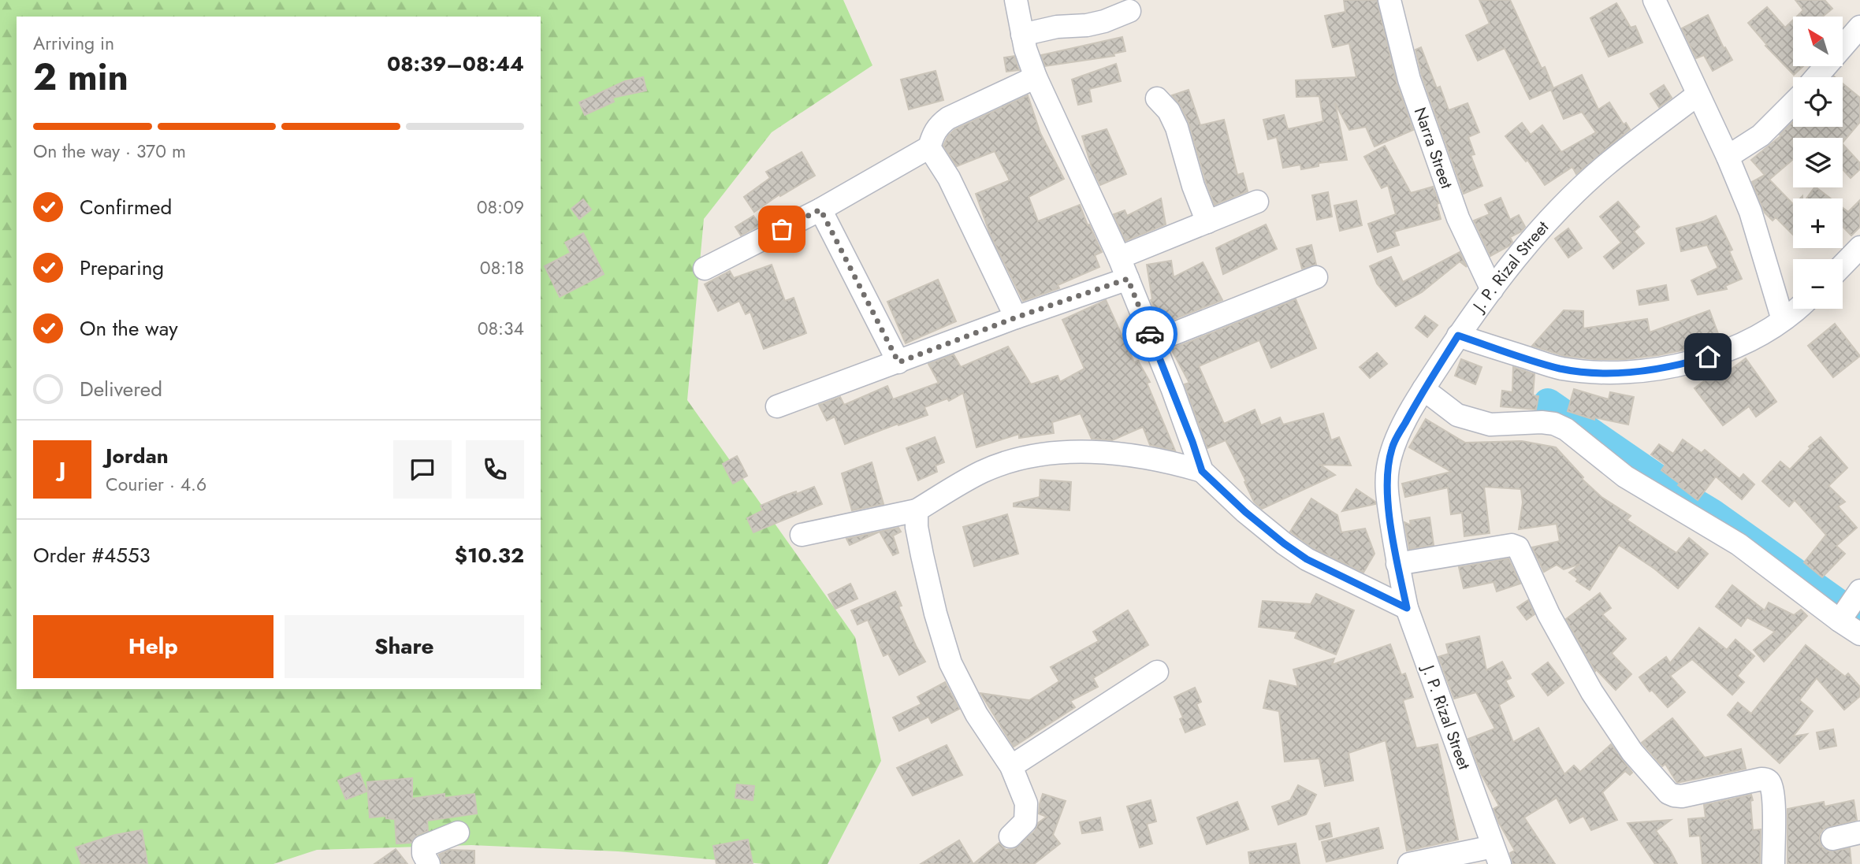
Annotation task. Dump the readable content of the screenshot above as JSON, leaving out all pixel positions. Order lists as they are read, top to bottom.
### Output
{
  "streets": {
    "street": ["Narra Street", "J. P. Rizal Street"]
  },
  "crossings": [
    ["Narra Street", "J. P. Rizal Street"]
  ],
  "north": "top left",
  "page": {
    "map_buttons": ["+", "−"],
    "heading": ["2 min", "Arriving in", "08:39–08:44"],
    "panel": [
      "Jordan",
      "Courier · 4.6",
      "Order #4553",
      "$10.32"
    ],
    "bar": "On the way · 370 m",
    "list": [
      ["Confirmed", "08:09"],
      ["Preparing", "08:18"],
      ["On the way", "08:34"],
      "Delivered"
    ],
    "round": "J",
    "buttons": ["Help", "Share"]
  }
}
